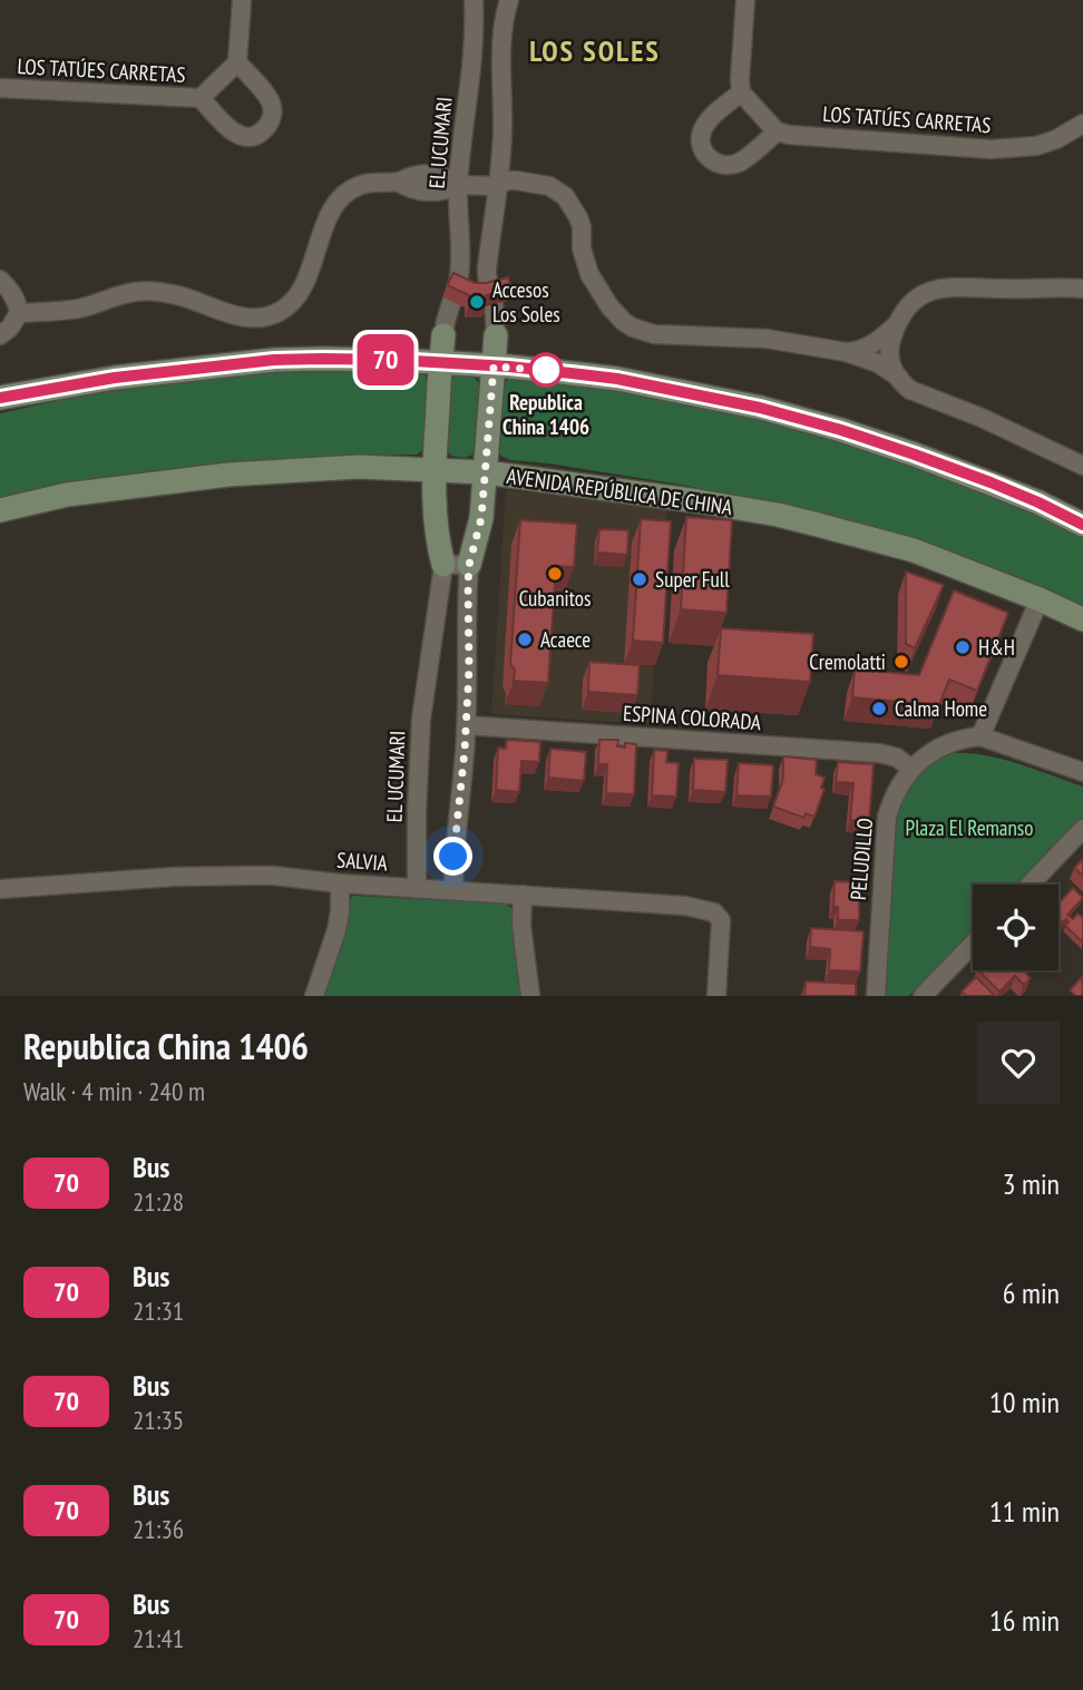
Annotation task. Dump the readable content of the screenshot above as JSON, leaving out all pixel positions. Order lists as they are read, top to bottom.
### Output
{
  "streets": {
    "main road": ["AVENIDA REPÚBLICA DE CHINA"],
    "street": [
      "LOS TATÚES CARRETAS",
      "EL UCUMARI",
      "ESPINA COLORADA",
      "PELUDILLO",
      "SALVIA"
    ]
  },
  "crossings": [
    ["EL UCUMARI", "SALVIA"],
    ["ESPINA COLORADA", "PELUDILLO"]
  ],
  "districts": ["LOS SOLES"],
  "parks": ["Plaza El Remanso"],
  "places": [
    "Accesos Los Soles",
    "Republica China 1406",
    "Cubanitos",
    "Super Full",
    "Acaece",
    "H&H",
    "Cremolatti",
    "Calma Home"
  ],
  "lines": ["bus line 70"],
  "page": {
    "on_map": "70",
    "heading": ["Republica China 1406", "Walk · 4 min · 240 m"],
    "list": [
      {
        "mark": "70",
        "name": "Bus",
        "note": "21:28",
        "value": "3 min"
      },
      {
        "mark": "70",
        "name": "Bus",
        "note": "21:31",
        "value": "6 min"
      },
      {
        "mark": "70",
        "name": "Bus",
        "note": "21:35",
        "value": "10 min"
      },
      {
        "mark": "70",
        "name": "Bus",
        "note": "21:36",
        "value": "11 min"
      },
      {
        "mark": "70",
        "name": "Bus",
        "note": "21:41",
        "value": "16 min"
      }
    ]
  }
}
